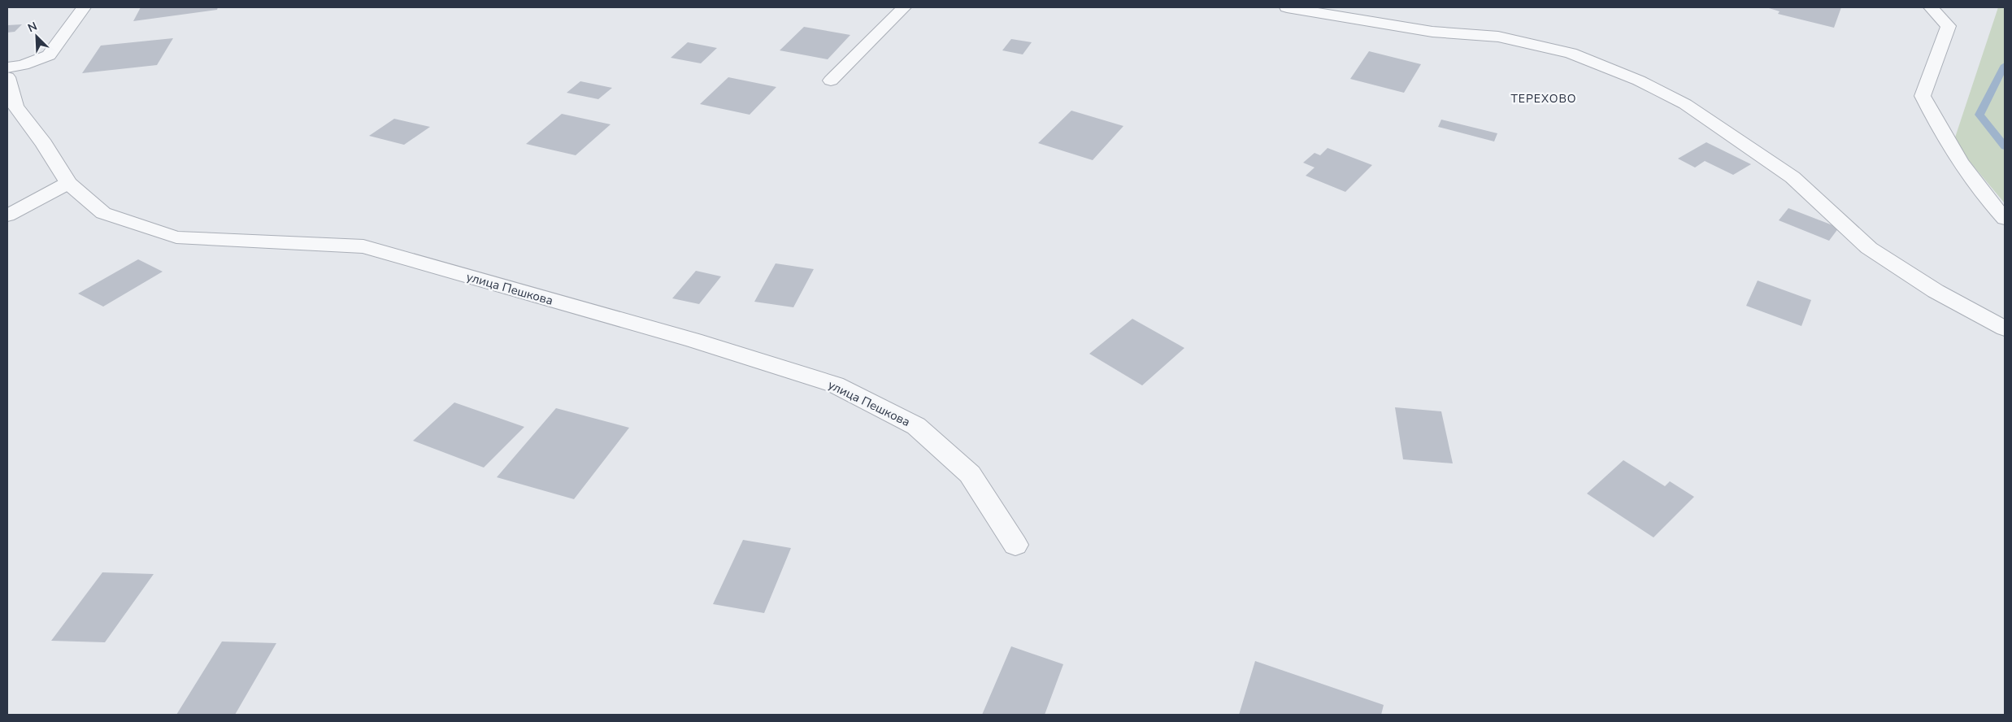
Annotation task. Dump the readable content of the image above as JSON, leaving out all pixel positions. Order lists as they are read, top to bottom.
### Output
{
  "streets": {
    "street": ["улица Пешкова"]
  },
  "districts": ["ТЕРЕХОВО"],
  "north": "top left"
}
